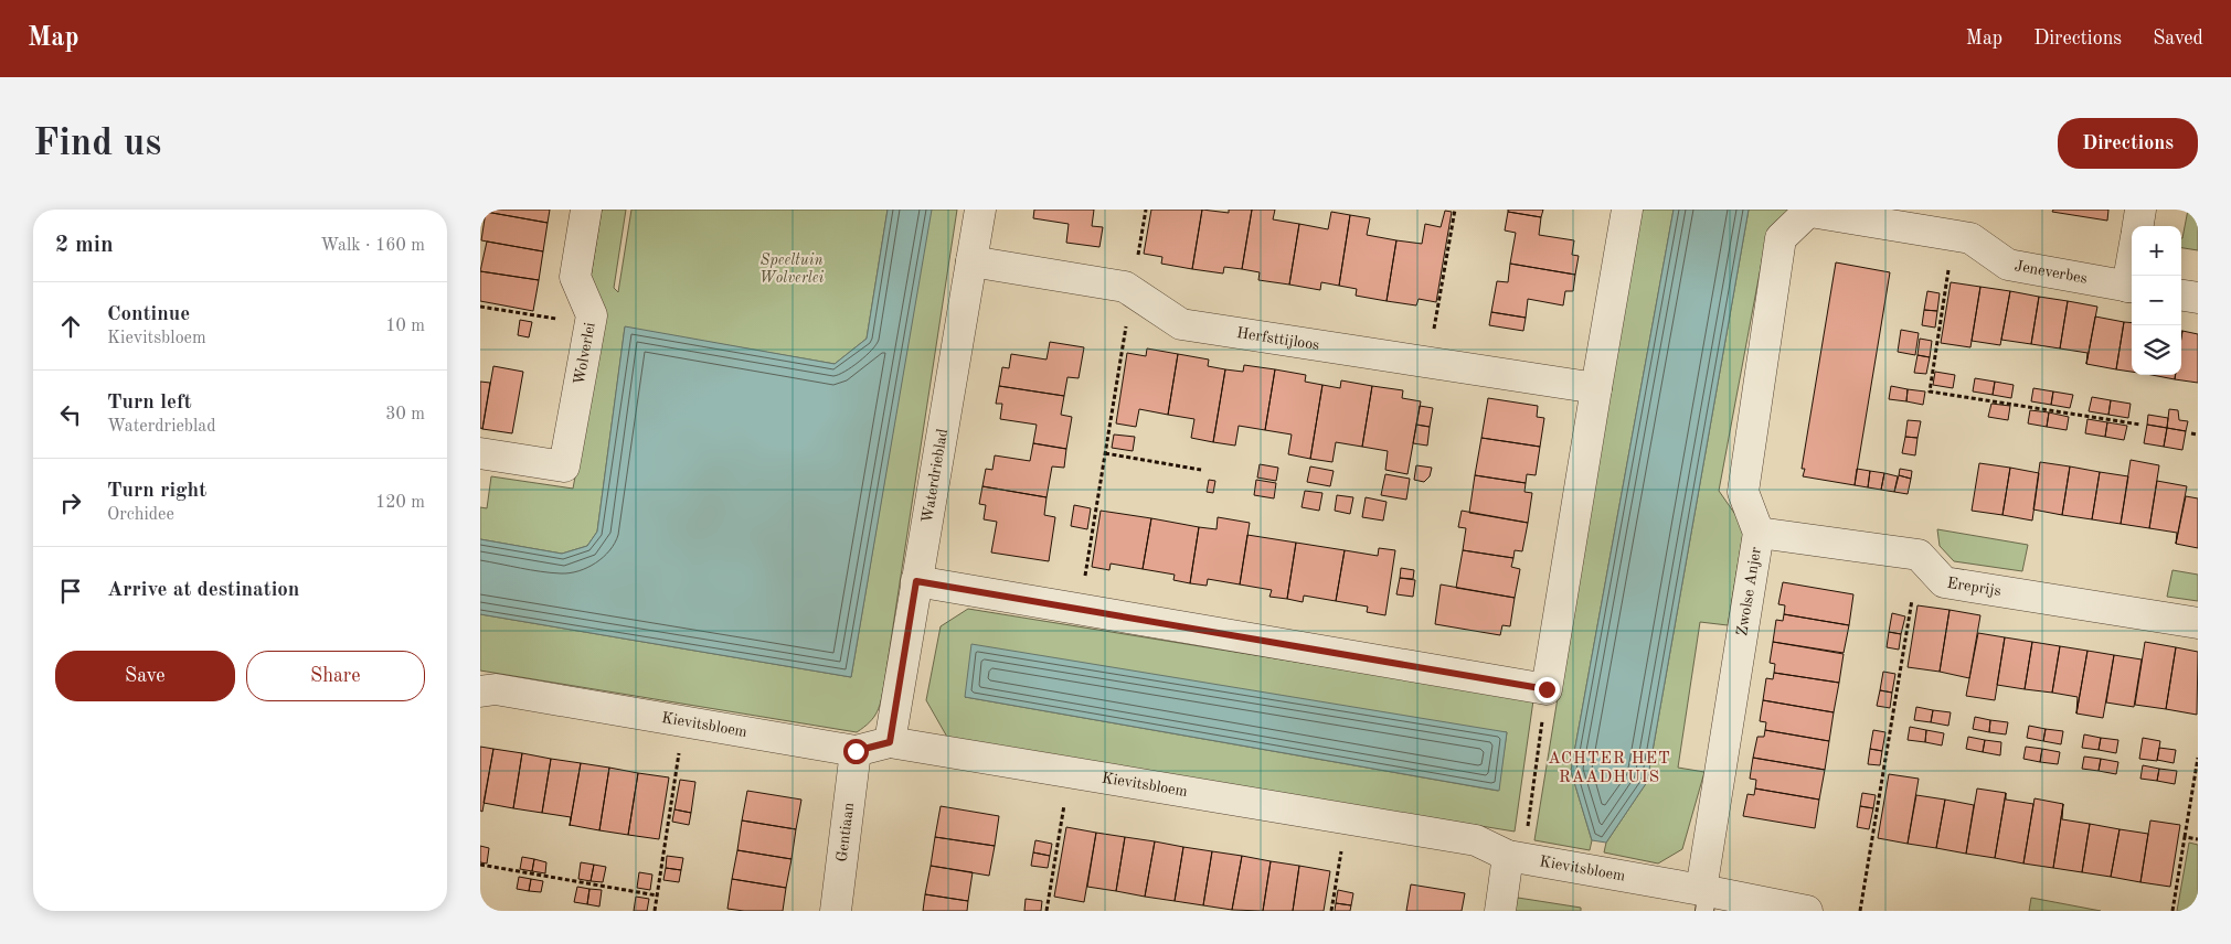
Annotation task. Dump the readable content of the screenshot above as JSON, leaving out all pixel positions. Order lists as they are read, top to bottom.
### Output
{
  "streets": {
    "street": [
      "Jeneverbes",
      "Herfsttijloos",
      "Wolverlei",
      "Waterdrieblad",
      "Ereprijs",
      "Zwolse Anjer",
      "Kievitsbloem",
      "Gentiaan"
    ]
  },
  "crossings": [
    ["Jeneverbes", "Zwolse Anjer"],
    ["Herfsttijloos", "Waterdrieblad"],
    ["Waterdrieblad", "Kievitsbloem"],
    ["Zwolse Anjer", "Kievitsbloem"],
    ["Kievitsbloem", "Gentiaan"]
  ],
  "districts": ["ACHTER HET RAADHUIS"],
  "parks": ["Speeltuin Wolverlei"],
  "page": {
    "header": "Map",
    "nav": ["Map", "Directions", "Saved"],
    "buttons": [
      "Directions",
      ["Save", "Share"]
    ],
    "title": "Find us",
    "heading": ["2 min", "Walk · 160 m"],
    "map_buttons": ["+", "−"],
    "list": [
      ["Continue", "Kievitsbloem", "10 m"],
      ["Turn left", "Waterdrieblad", "30 m"],
      ["Turn right", "Orchidee", "120 m"],
      "Arrive at destination"
    ]
  }
}
